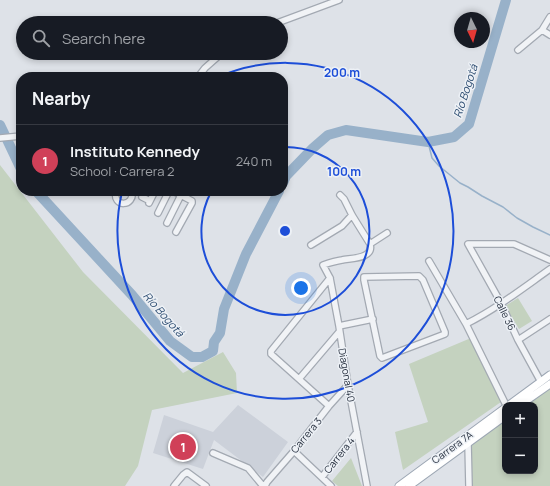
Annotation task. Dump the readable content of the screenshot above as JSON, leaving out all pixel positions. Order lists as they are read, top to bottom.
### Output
{
  "streets": {
    "main road": ["Carrera 7A"],
    "street": [
      "Calle 36",
      "Diagonal 40",
      "Carrera 3",
      "Carrera 4"
    ]
  },
  "crossings": [
    ["Diagonal 40", "Carrera 3"],
    ["Diagonal 40", "Carrera 4"]
  ],
  "water": ["Río Bogotá"],
  "north": "bottom",
  "page": {
    "search": "Search here",
    "heading": "Nearby",
    "list": [
      {
        "mark": "1",
        "name": "Instituto Kennedy",
        "note": "School · Carrera 2",
        "value": "240 m"
      }
    ],
    "map_buttons": ["+", "−"],
    "pins": "1"
  },
  "rings": ["200 m", "100 m"]
}
